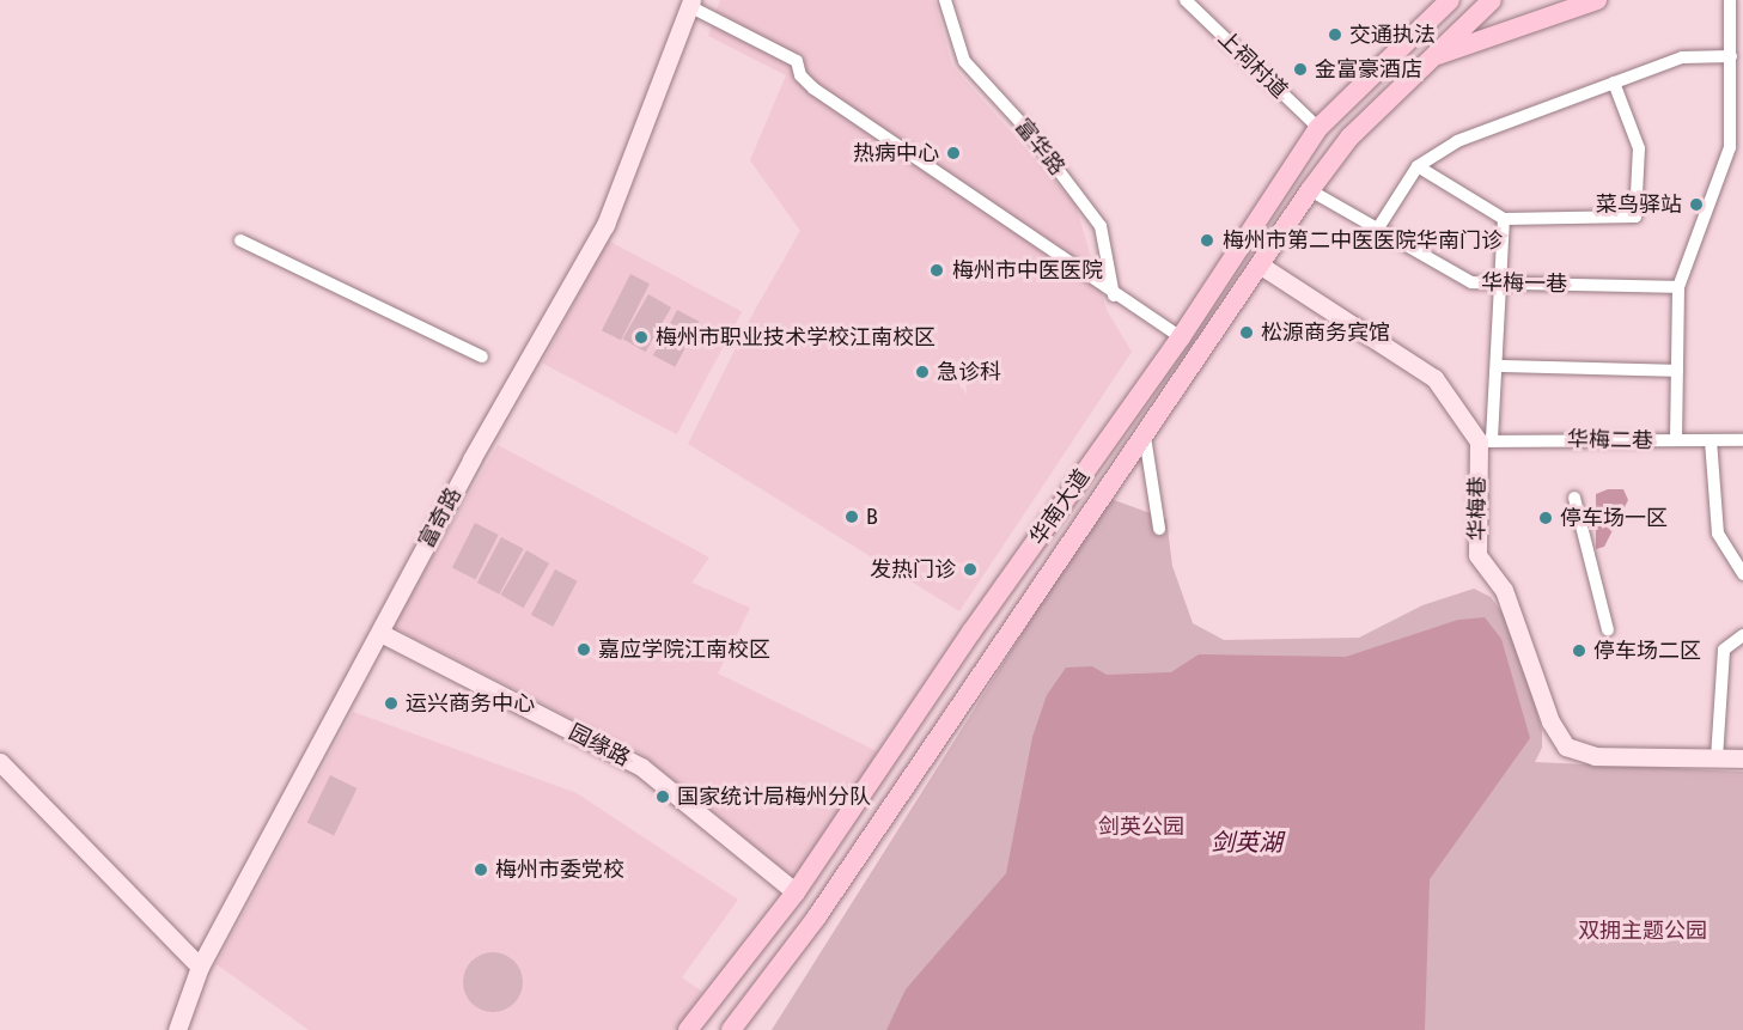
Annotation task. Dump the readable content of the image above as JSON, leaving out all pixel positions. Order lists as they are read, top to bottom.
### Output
{
  "streets": {
    "main road": ["华南大道"],
    "street": [
      "上祠村道",
      "富华路",
      "华梅一巷",
      "华梅二巷",
      "华梅巷",
      "富奇路",
      "园缘路"
    ]
  },
  "crossings": [
    ["上祠村道", "华南大道"],
    ["华梅一巷", "华南大道"],
    ["华梅二巷", "华梅巷"],
    ["华南大道", "园缘路"],
    ["富奇路", "园缘路"]
  ],
  "water": ["剑英湖"],
  "parks": ["剑英公园", "双拥主题公园"],
  "places": [
    "交通执法",
    "金富豪酒店",
    "热病中心",
    "菜鸟驿站",
    "梅州市第二中医医院华南门诊",
    "梅州市中医医院",
    "松源商务宾馆",
    "梅州市职业技术学校江南校区",
    "急诊科",
    "B",
    "停车场一区",
    "发热门诊",
    "嘉应学院江南校区",
    "停车场二区",
    "运兴商务中心",
    "国家统计局梅州分队",
    "梅州市委党校"
  ]
}
